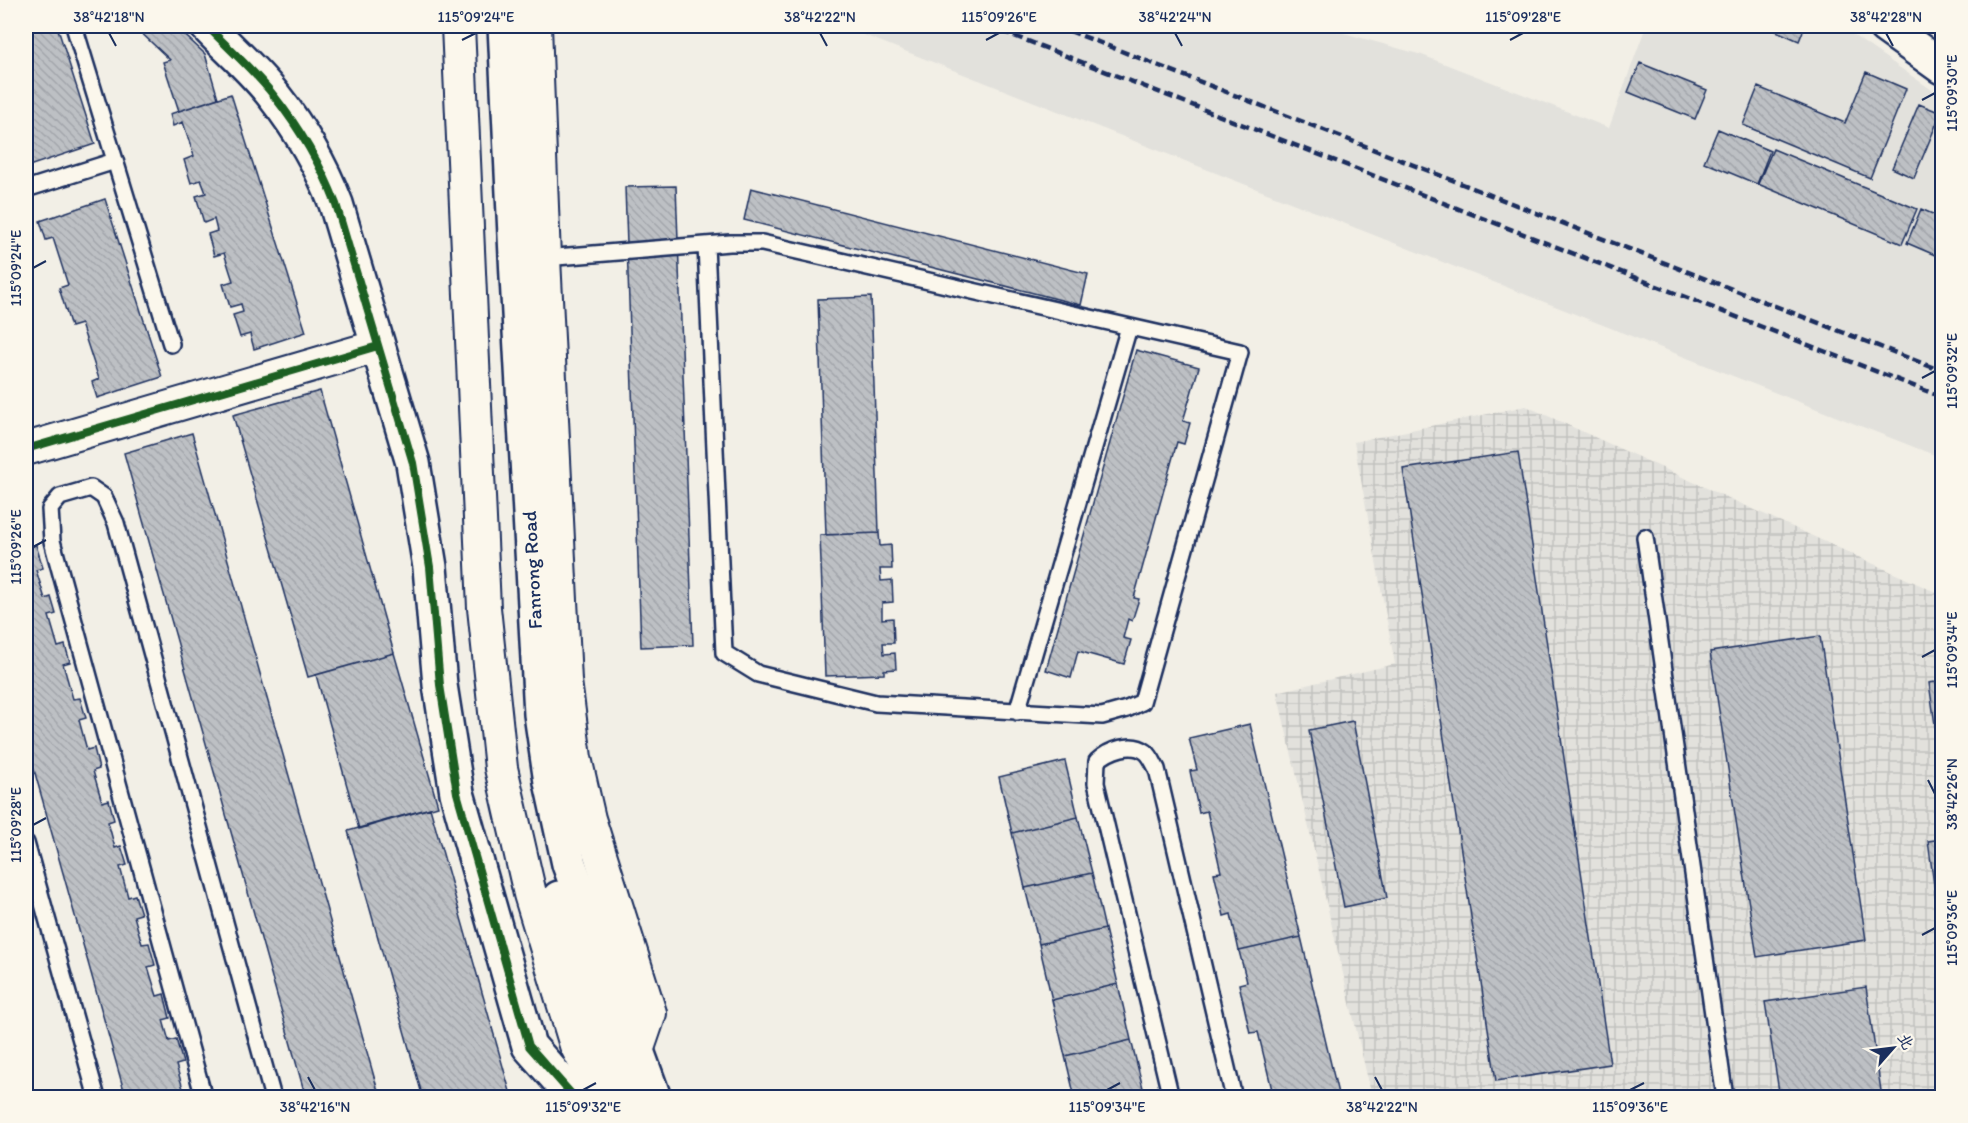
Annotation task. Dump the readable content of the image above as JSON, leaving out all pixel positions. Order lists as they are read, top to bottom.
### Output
{
  "streets": {
    "main road": ["Fanrong Road"]
  },
  "north": "top right",
  "coordinates": [
    "38°42'18\"N",
    "115°09'24\"E",
    "38°42'22\"N",
    "115°09'26\"E",
    "38°42'24\"N",
    "115°09'28\"E",
    "38°42'28\"N",
    "115°09'30\"E",
    "115°09'32\"E",
    "115°09'34\"E",
    "38°42'26\"N",
    "115°09'36\"E",
    "38°42'16\"N"
  ]
}
